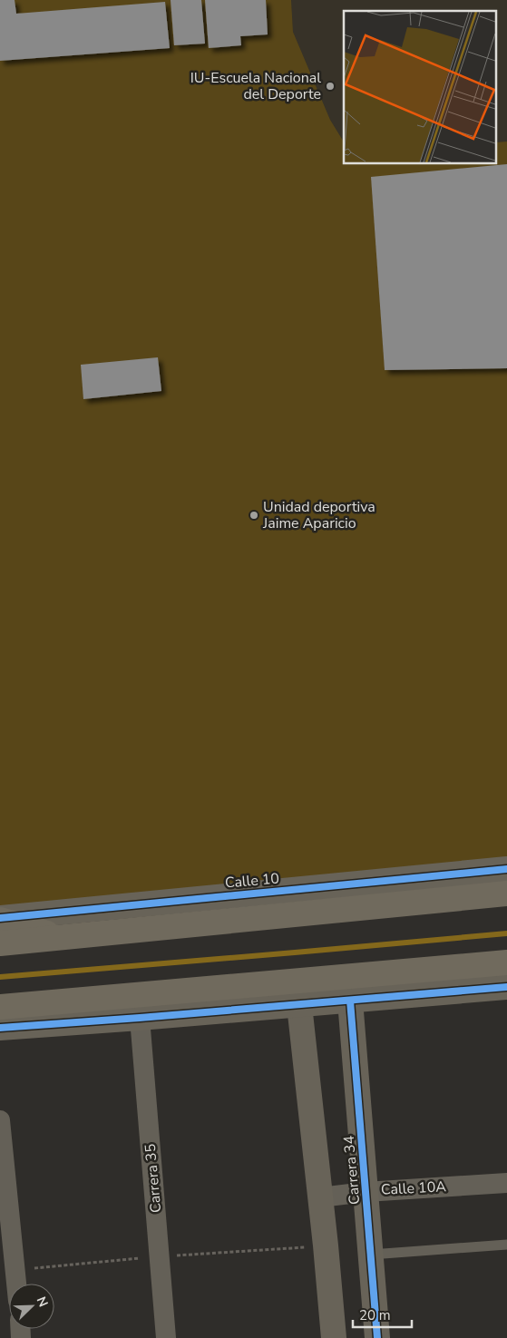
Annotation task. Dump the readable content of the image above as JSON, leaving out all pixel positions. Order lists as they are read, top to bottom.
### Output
{
  "streets": {
    "street": [
      "Calle 10",
      "Carrera 34",
      "Carrera 35",
      "Calle 10A"
    ]
  },
  "crossings": [
    ["Carrera 34", "Calle 10A"]
  ],
  "places": ["IU-Escuela Nacional del Deporte", "Unidad deportiva Jaime Aparicio"],
  "scale_bar": "20 m",
  "north": "top right"
}
